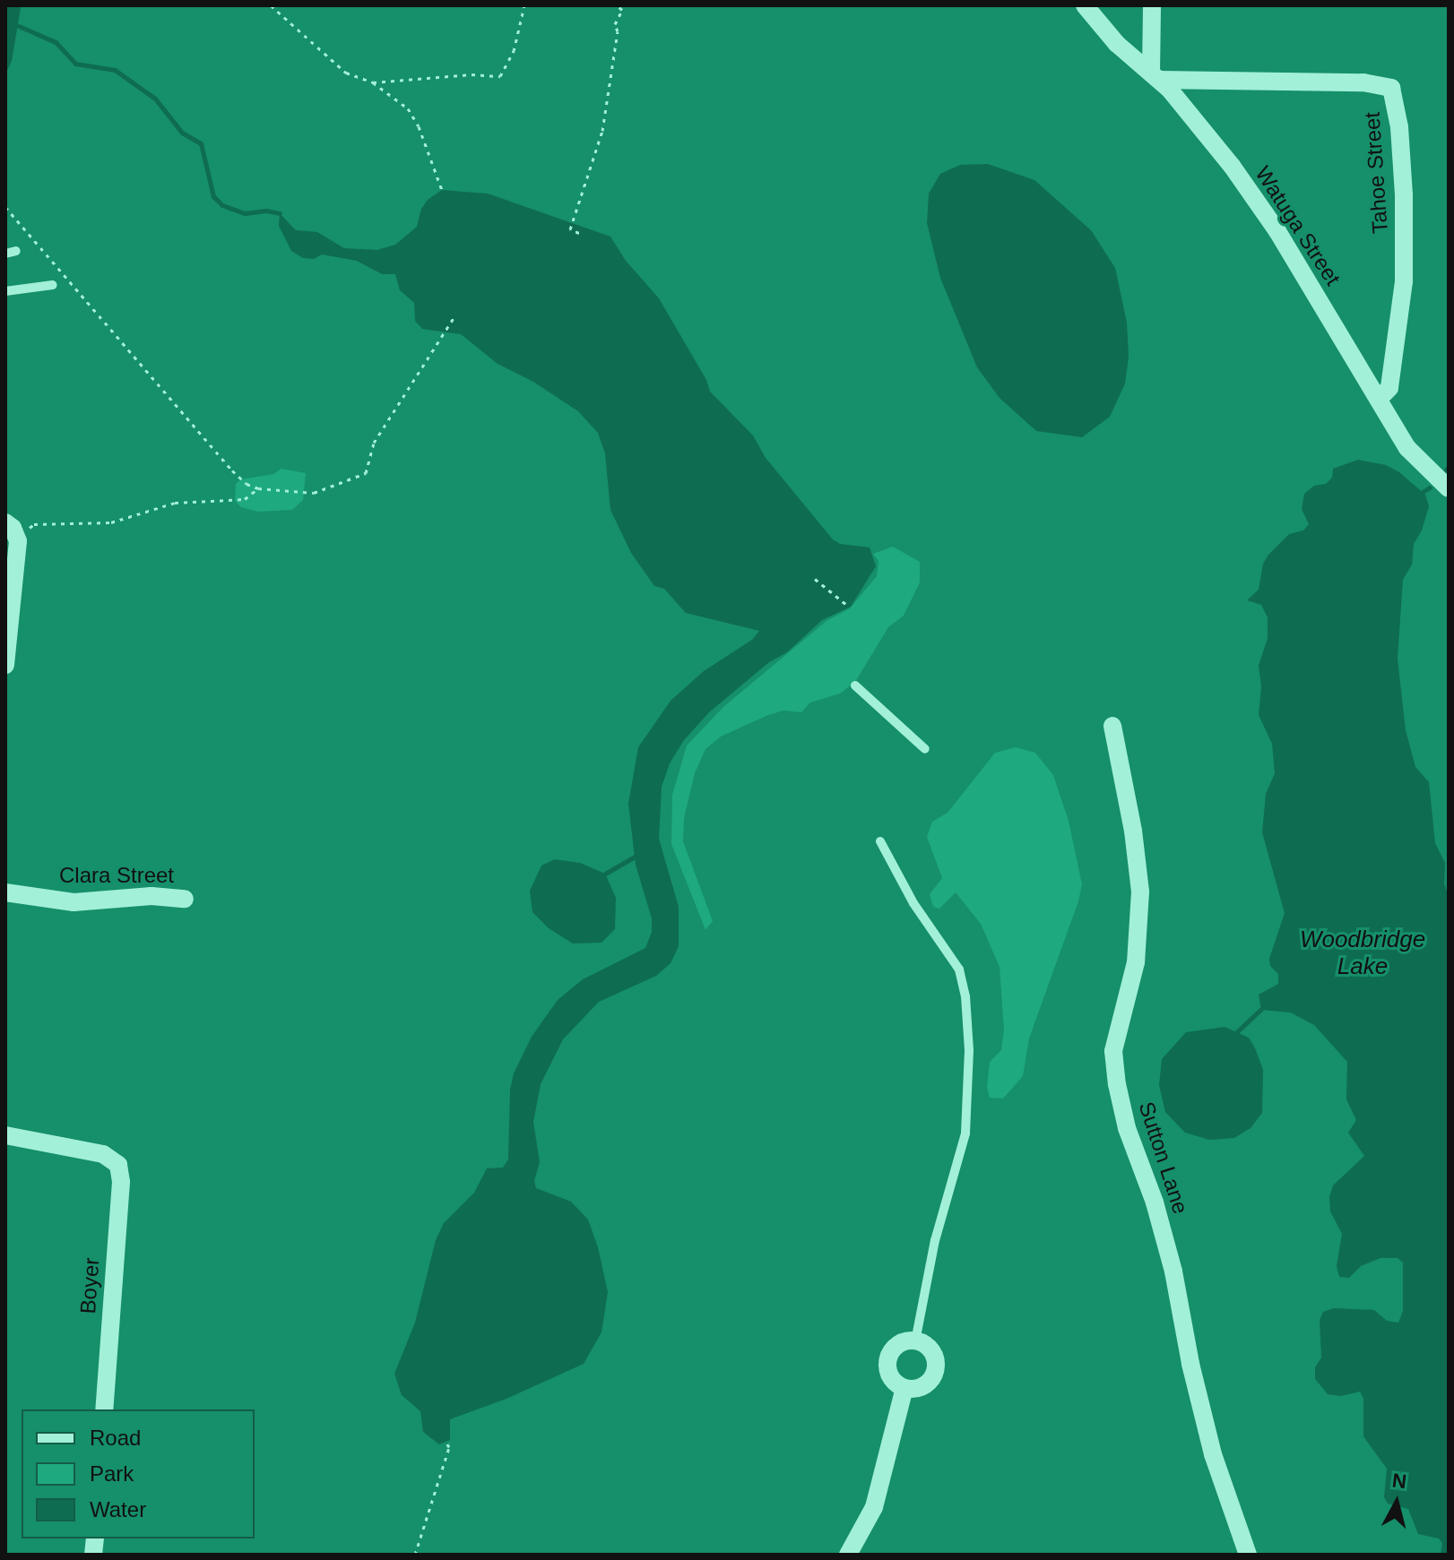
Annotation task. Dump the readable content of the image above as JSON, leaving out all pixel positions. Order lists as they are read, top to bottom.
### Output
{
  "streets": {
    "street": [
      "Tahoe Street",
      "Watuga Street",
      "Clara Street",
      "Sutton Lane",
      "Boyer"
    ]
  },
  "crossings": [
    ["Tahoe Street", "Watuga Street"]
  ],
  "water": ["Woodbridge Lake"],
  "legend": ["Road", "Park", "Water"],
  "north": "top"
}
